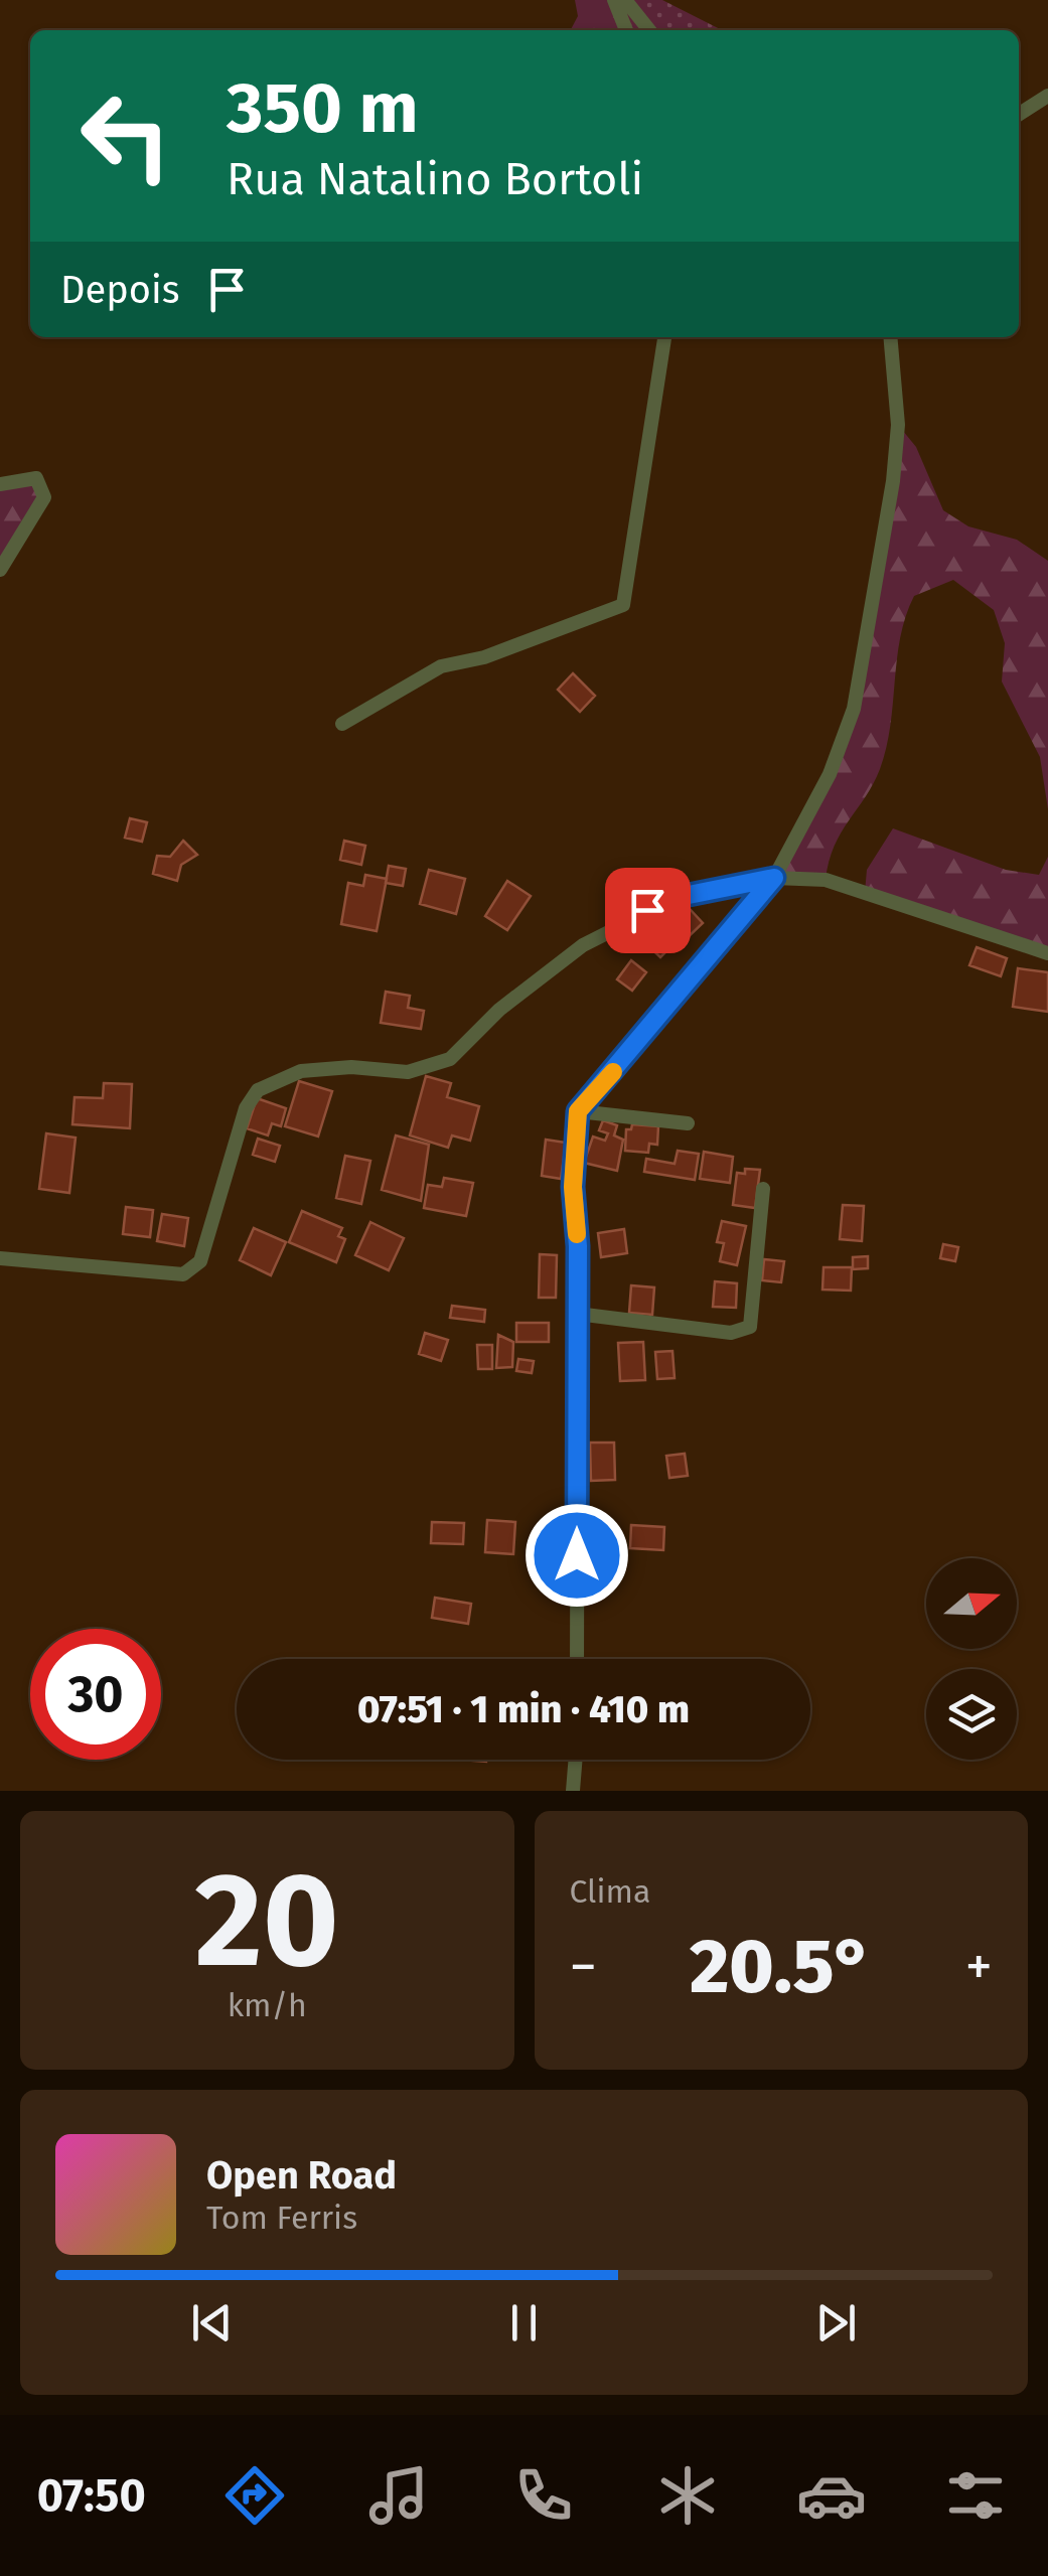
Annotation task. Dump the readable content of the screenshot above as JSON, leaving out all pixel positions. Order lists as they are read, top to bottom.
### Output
{
  "north": "right",
  "page": {
    "turn": ["350 m", "Rua Natalino Bortoli"],
    "then": "Depois",
    "limit": "30",
    "trip": "07:51 · 1 min · 410 m",
    "tile": [
      ["20", "km/h"],
      "Clima"
    ],
    "heat": ["−", "20.5°", "+"],
    "song": ["Open Road", "Tom Ferris"],
    "tabs": "07:50"
  }
}
